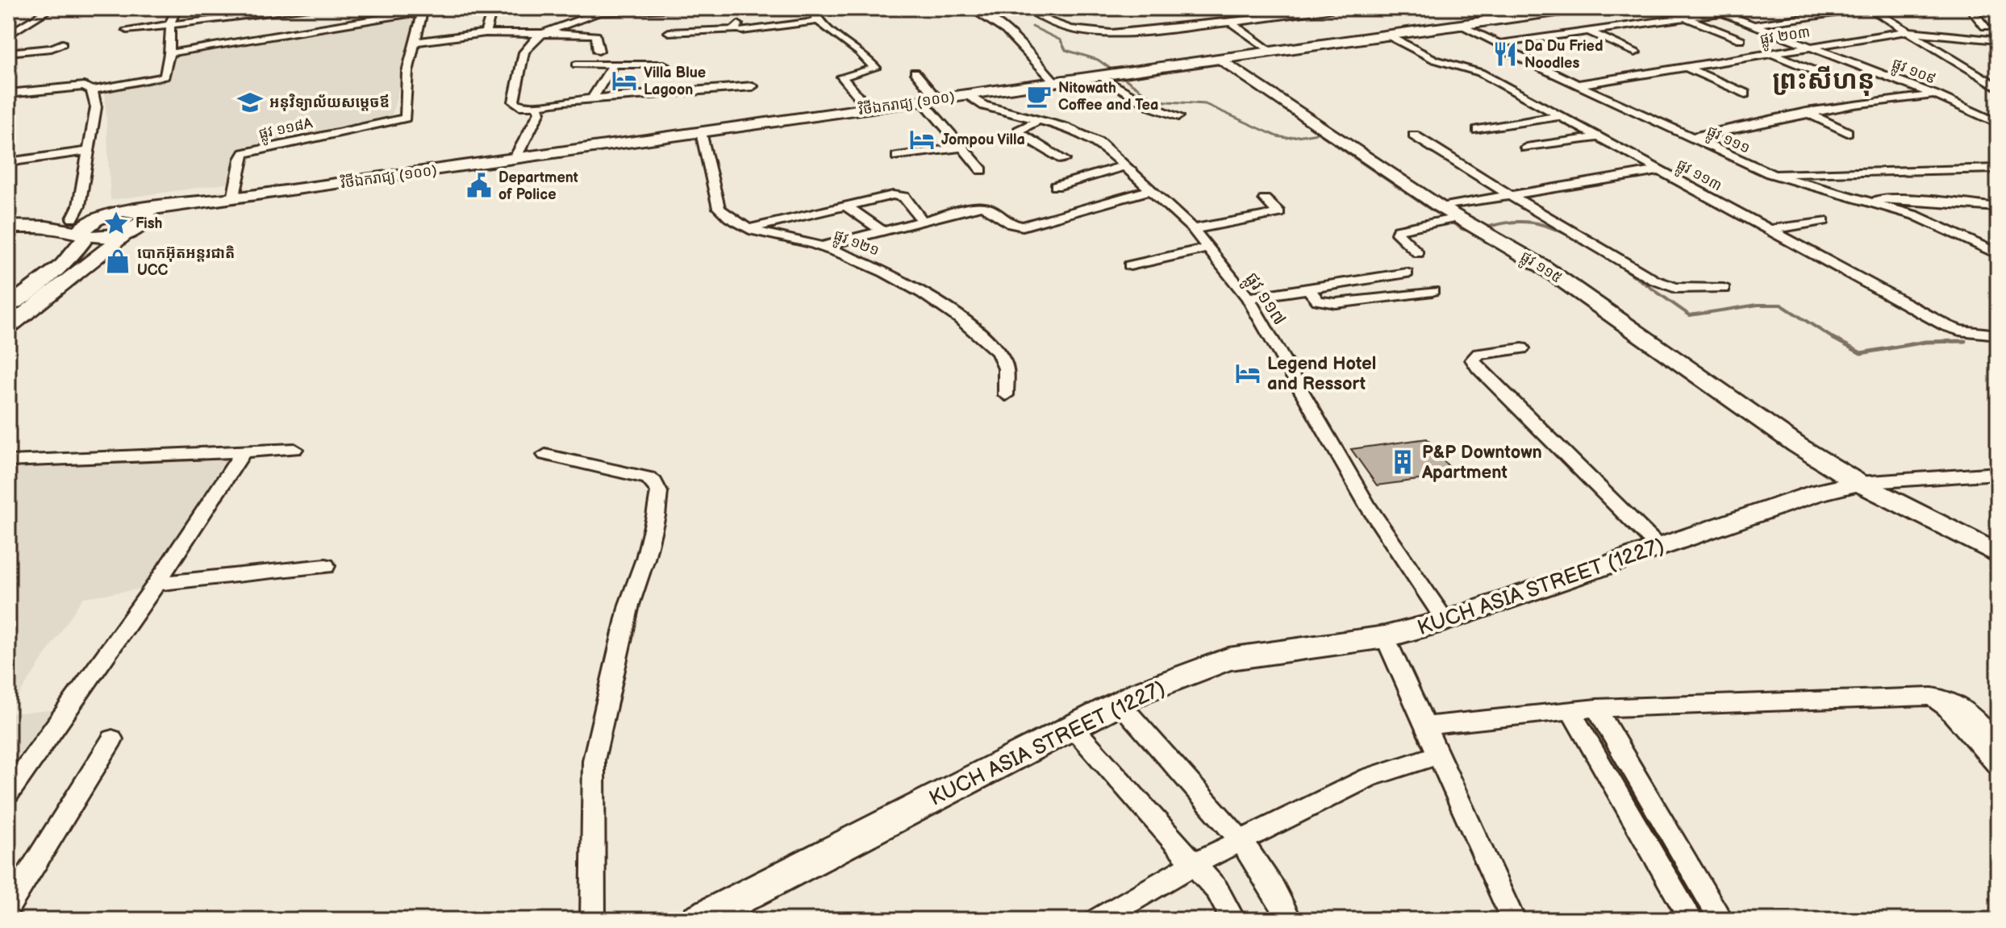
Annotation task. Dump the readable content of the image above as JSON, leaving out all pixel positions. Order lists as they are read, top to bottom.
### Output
{
  "streets": {
    "main road": ["វិថីឯករាជ្យ (១០០)"],
    "street": [
      "ផ្លូវ ២០៣",
      "ផ្លូវ ១០៩",
      "ផ្លូវ ១១៨A",
      "ផ្លូវ ១១១",
      "ផ្លូវ ១១៣",
      "ផ្លូវ ១២១",
      "ផ្លូវ ១១៥",
      "ផ្លូវ ១១៧",
      "KUCH ASIA STREET (1227)"
    ]
  },
  "crossings": [
    ["ផ្លូវ ២០៣", "ផ្លូវ ១០៩"],
    ["ផ្លូវ ២០៣", "ផ្លូវ ១១១"],
    ["វិថីឯករាជ្យ (១០០)", "ផ្លូវ ១១៨A"],
    ["វិថីឯករាជ្យ (១០០)", "ផ្លូវ ១១១"],
    ["វិថីឯករាជ្យ (១០០)", "ផ្លូវ ១១៣"],
    ["វិថីឯករាជ្យ (១០០)", "ផ្លូវ ១២១"],
    ["វិថីឯករាជ្យ (១០០)", "ផ្លូវ ១១៥"],
    ["វិថីឯករាជ្យ (១០០)", "ផ្លូវ ១១៧"],
    ["ផ្លូវ ១១៥", "KUCH ASIA STREET (1227)"],
    ["ផ្លូវ ១១៧", "KUCH ASIA STREET (1227)"]
  ],
  "districts": ["ព្រះសីហនុ"],
  "places": {
    "restaurant": ["Da Du Fried Noodles"],
    "hotel": ["Villa Blue Lagoon", "Jompou Villa", "Legend Hotel and Ressort"],
    "cafe": ["Nitowath Coffee and Tea"],
    "school or university": ["អនុវិទ្យាល័យសម្តេចឪ"],
    "public building": ["Department of Police"],
    "place": ["Fish"],
    "shop": ["បោកអ៊ុតអន្តរជាតិ UCC"],
    "building": ["P&P Downtown Apartment"]
  }
}
